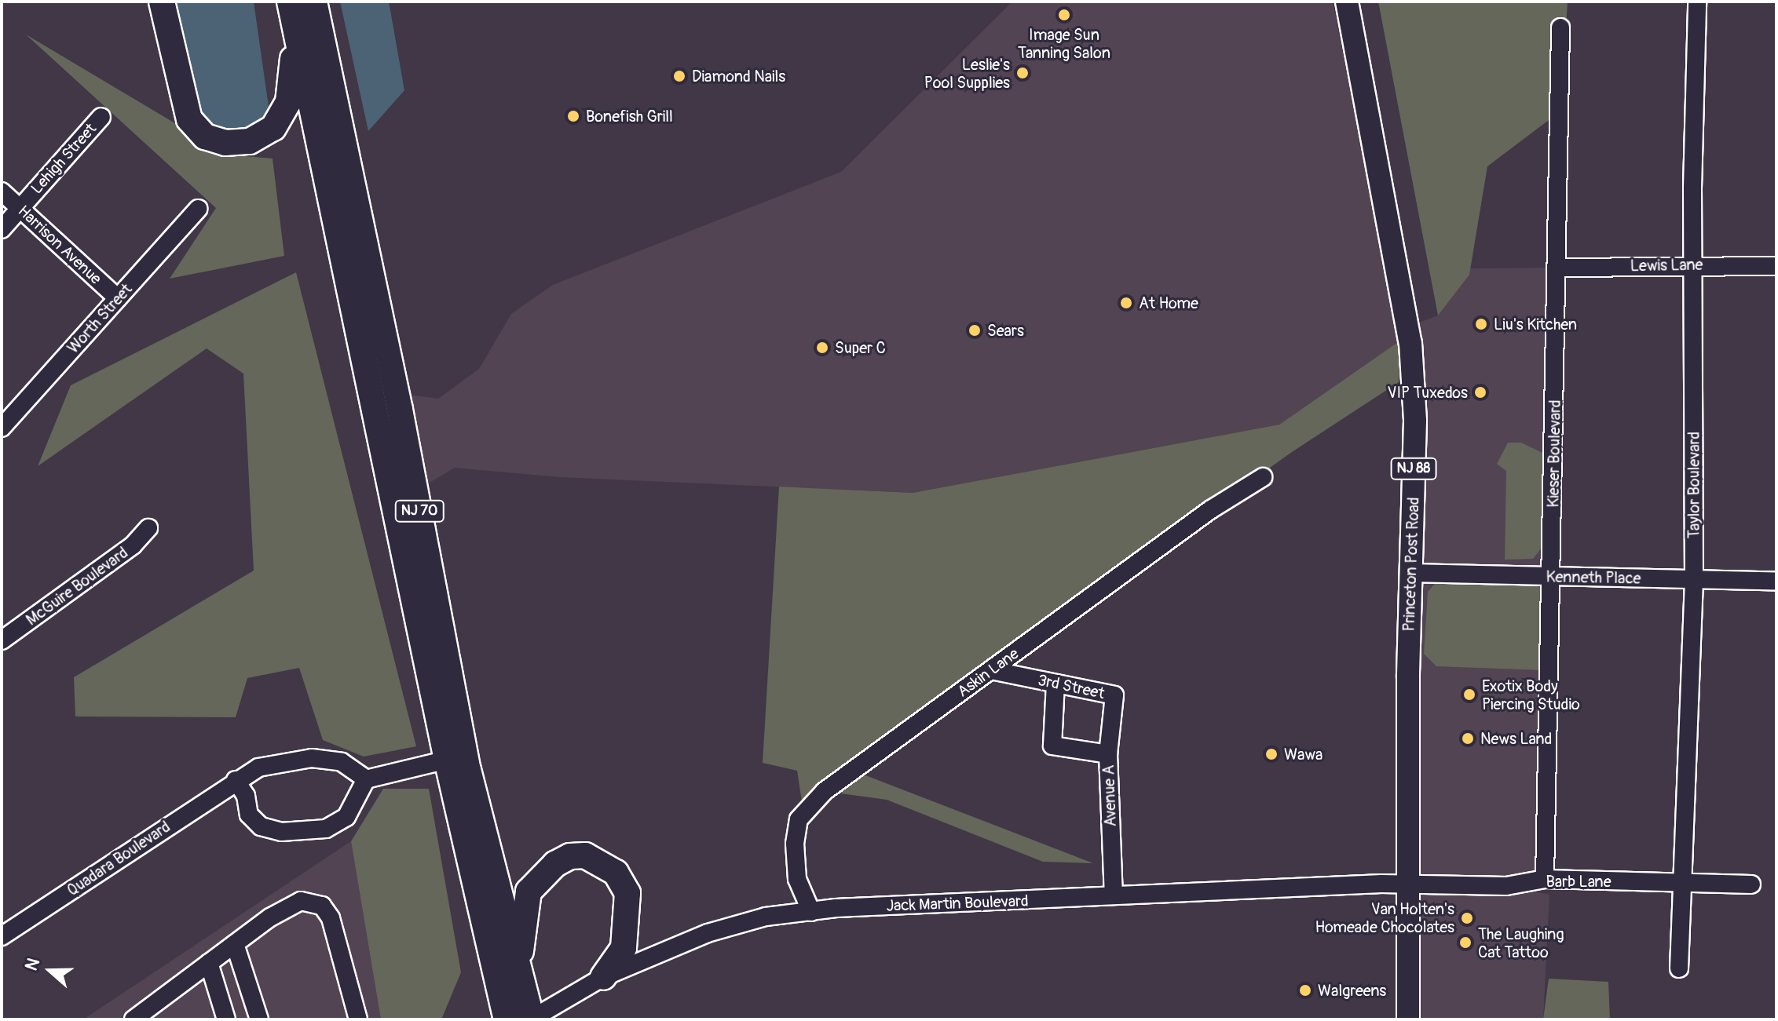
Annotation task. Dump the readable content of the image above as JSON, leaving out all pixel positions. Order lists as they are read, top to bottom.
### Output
{
  "streets": {
    "highway": ["NJ 70"],
    "main road": ["NJ 88", "Princeton Post Road"],
    "street": [
      "Lehigh Street",
      "Harrison Avenue",
      "Lewis Lane",
      "Worth Street",
      "Kieser Boulevard",
      "Taylor Boulevard",
      "Kenneth Place",
      "McGuire Boulevard",
      "Askin Lane",
      "3rd Street",
      "Avenue A",
      "Quadara Boulevard",
      "Barb Lane",
      "Jack Martin Boulevard"
    ]
  },
  "crossings": [
    ["Lehigh Street", "Harrison Avenue"],
    ["Harrison Avenue", "Worth Street"],
    ["Lewis Lane", "Kieser Boulevard"],
    ["Lewis Lane", "Taylor Boulevard"],
    ["Kieser Boulevard", "Kenneth Place"],
    ["Kieser Boulevard", "Barb Lane"],
    ["Taylor Boulevard", "Kenneth Place"],
    ["Taylor Boulevard", "Barb Lane"],
    ["NJ 70", "Jack Martin Boulevard"],
    ["Princeton Post Road", "Kenneth Place"],
    ["Princeton Post Road", "Barb Lane"],
    ["Princeton Post Road", "Jack Martin Boulevard"],
    ["Askin Lane", "3rd Street"],
    ["Askin Lane", "Jack Martin Boulevard"],
    ["3rd Street", "Avenue A"],
    ["Avenue A", "Jack Martin Boulevard"],
    ["Barb Lane", "Jack Martin Boulevard"]
  ],
  "places": [
    "Image Sun Tanning Salon",
    "Leslie's Pool Supplies",
    "Diamond Nails",
    "Bonefish Grill",
    "At Home",
    "Liu's Kitchen",
    "Sears",
    "Super C",
    "VIP Tuxedos",
    "Exotix Body Piercing Studio",
    "News Land",
    "Wawa",
    "Van Holten's Homeade Chocolates",
    "The Laughing Cat Tattoo",
    "Walgreens"
  ],
  "north": "left"
}
